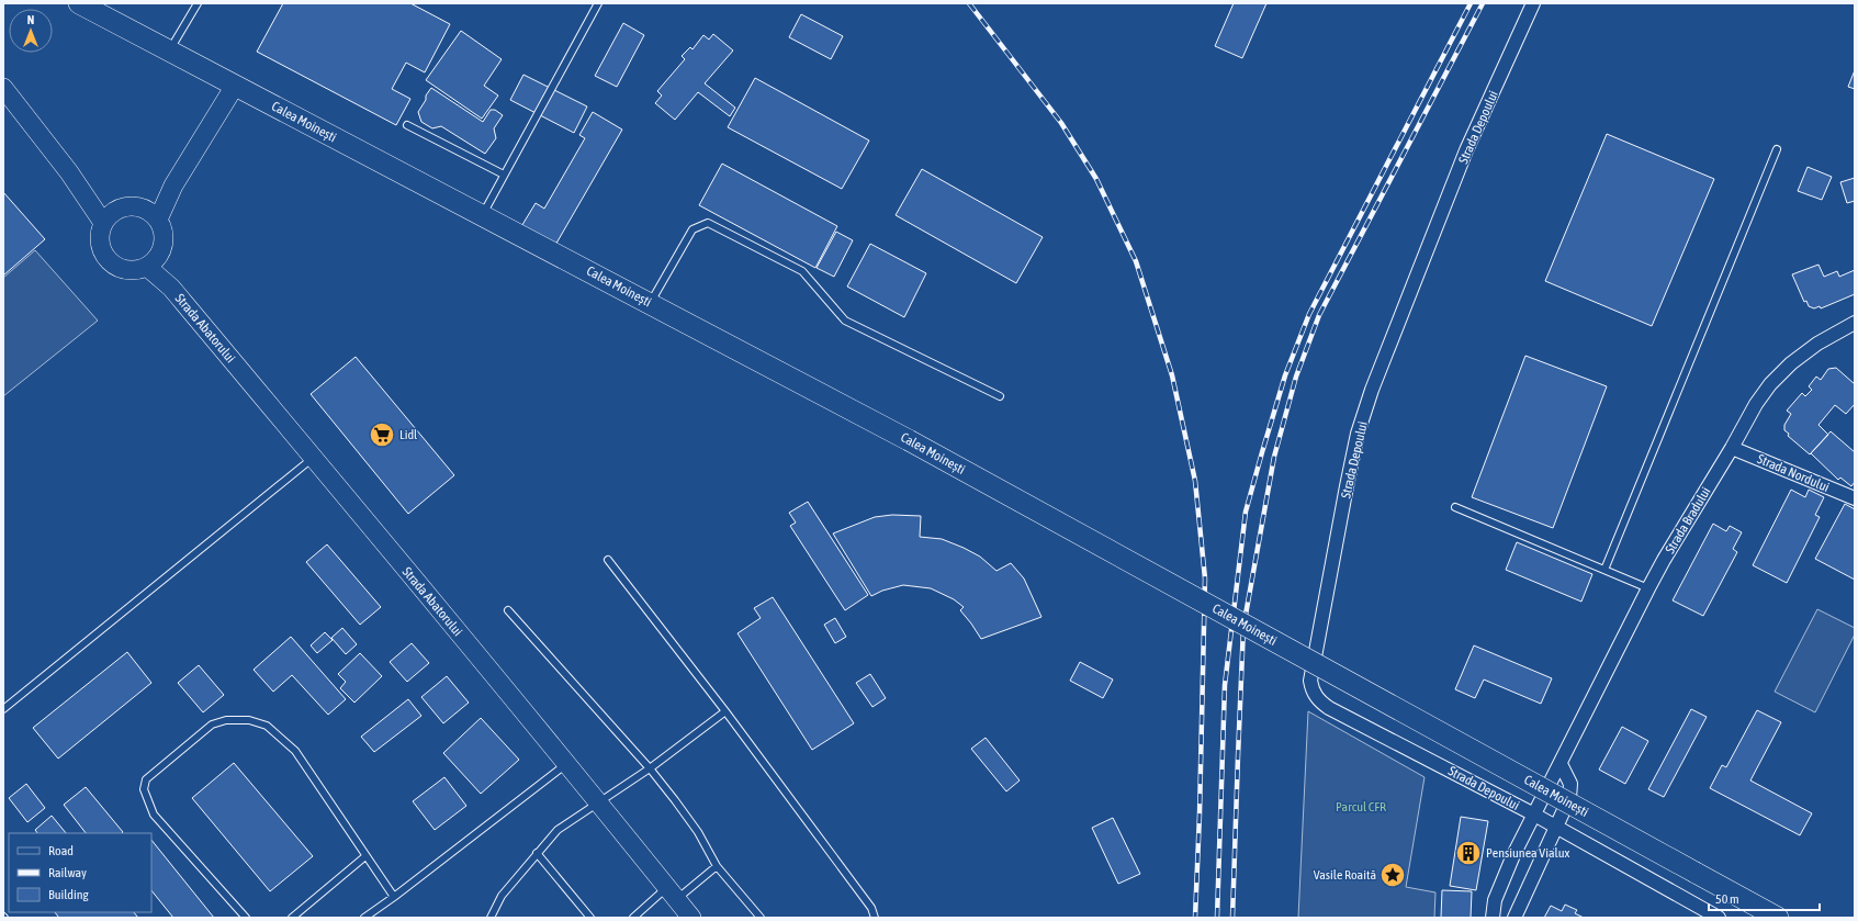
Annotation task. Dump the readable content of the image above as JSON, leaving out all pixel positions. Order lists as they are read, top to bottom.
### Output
{
  "streets": {
    "main road": ["Calea Moinești"],
    "street": [
      "Strada Depoului",
      "Strada Abatorului",
      "Strada Nordului",
      "Strada Bradului"
    ]
  },
  "crossings": [
    ["Strada Depoului", "Strada Bradului"],
    ["Strada Nordului", "Strada Bradului"]
  ],
  "parks": ["Parcul CFR"],
  "places": {
    "supermarket": ["Lidl"],
    "building": ["Pensiunea Vialux"],
    "place": ["Vasile Roaită"]
  },
  "legend": ["Road", "Railway", "Building"],
  "scale_bar": "50 m",
  "north": "top"
}
